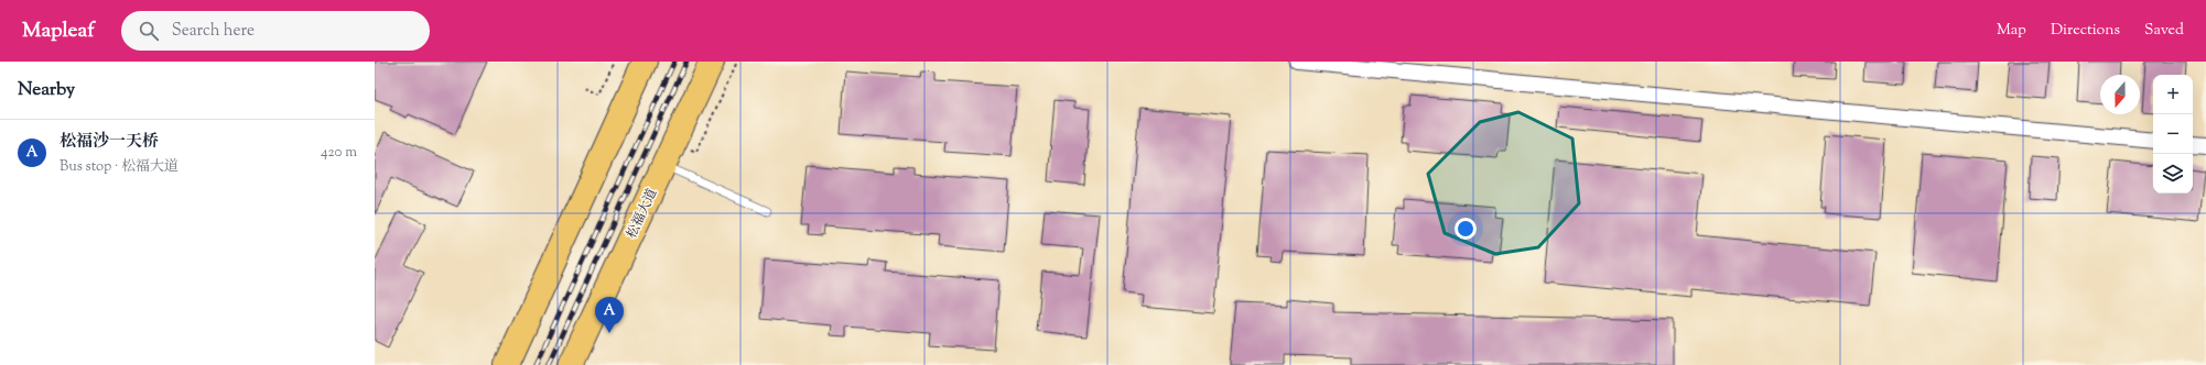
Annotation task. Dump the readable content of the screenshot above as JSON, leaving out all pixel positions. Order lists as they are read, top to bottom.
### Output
{
  "streets": {
    "main road": ["松福大道"]
  },
  "north": "bottom",
  "page": {
    "header": "Mapleaf",
    "search": "Search here",
    "nav": ["Map", "Directions", "Saved"],
    "heading": "Nearby",
    "map_buttons": ["+", "−"],
    "list": [
      {
        "mark": "A",
        "name": "松福沙一天桥",
        "note": "Bus stop · 松福大道",
        "value": "420 m"
      }
    ],
    "pins": "A"
  }
}
